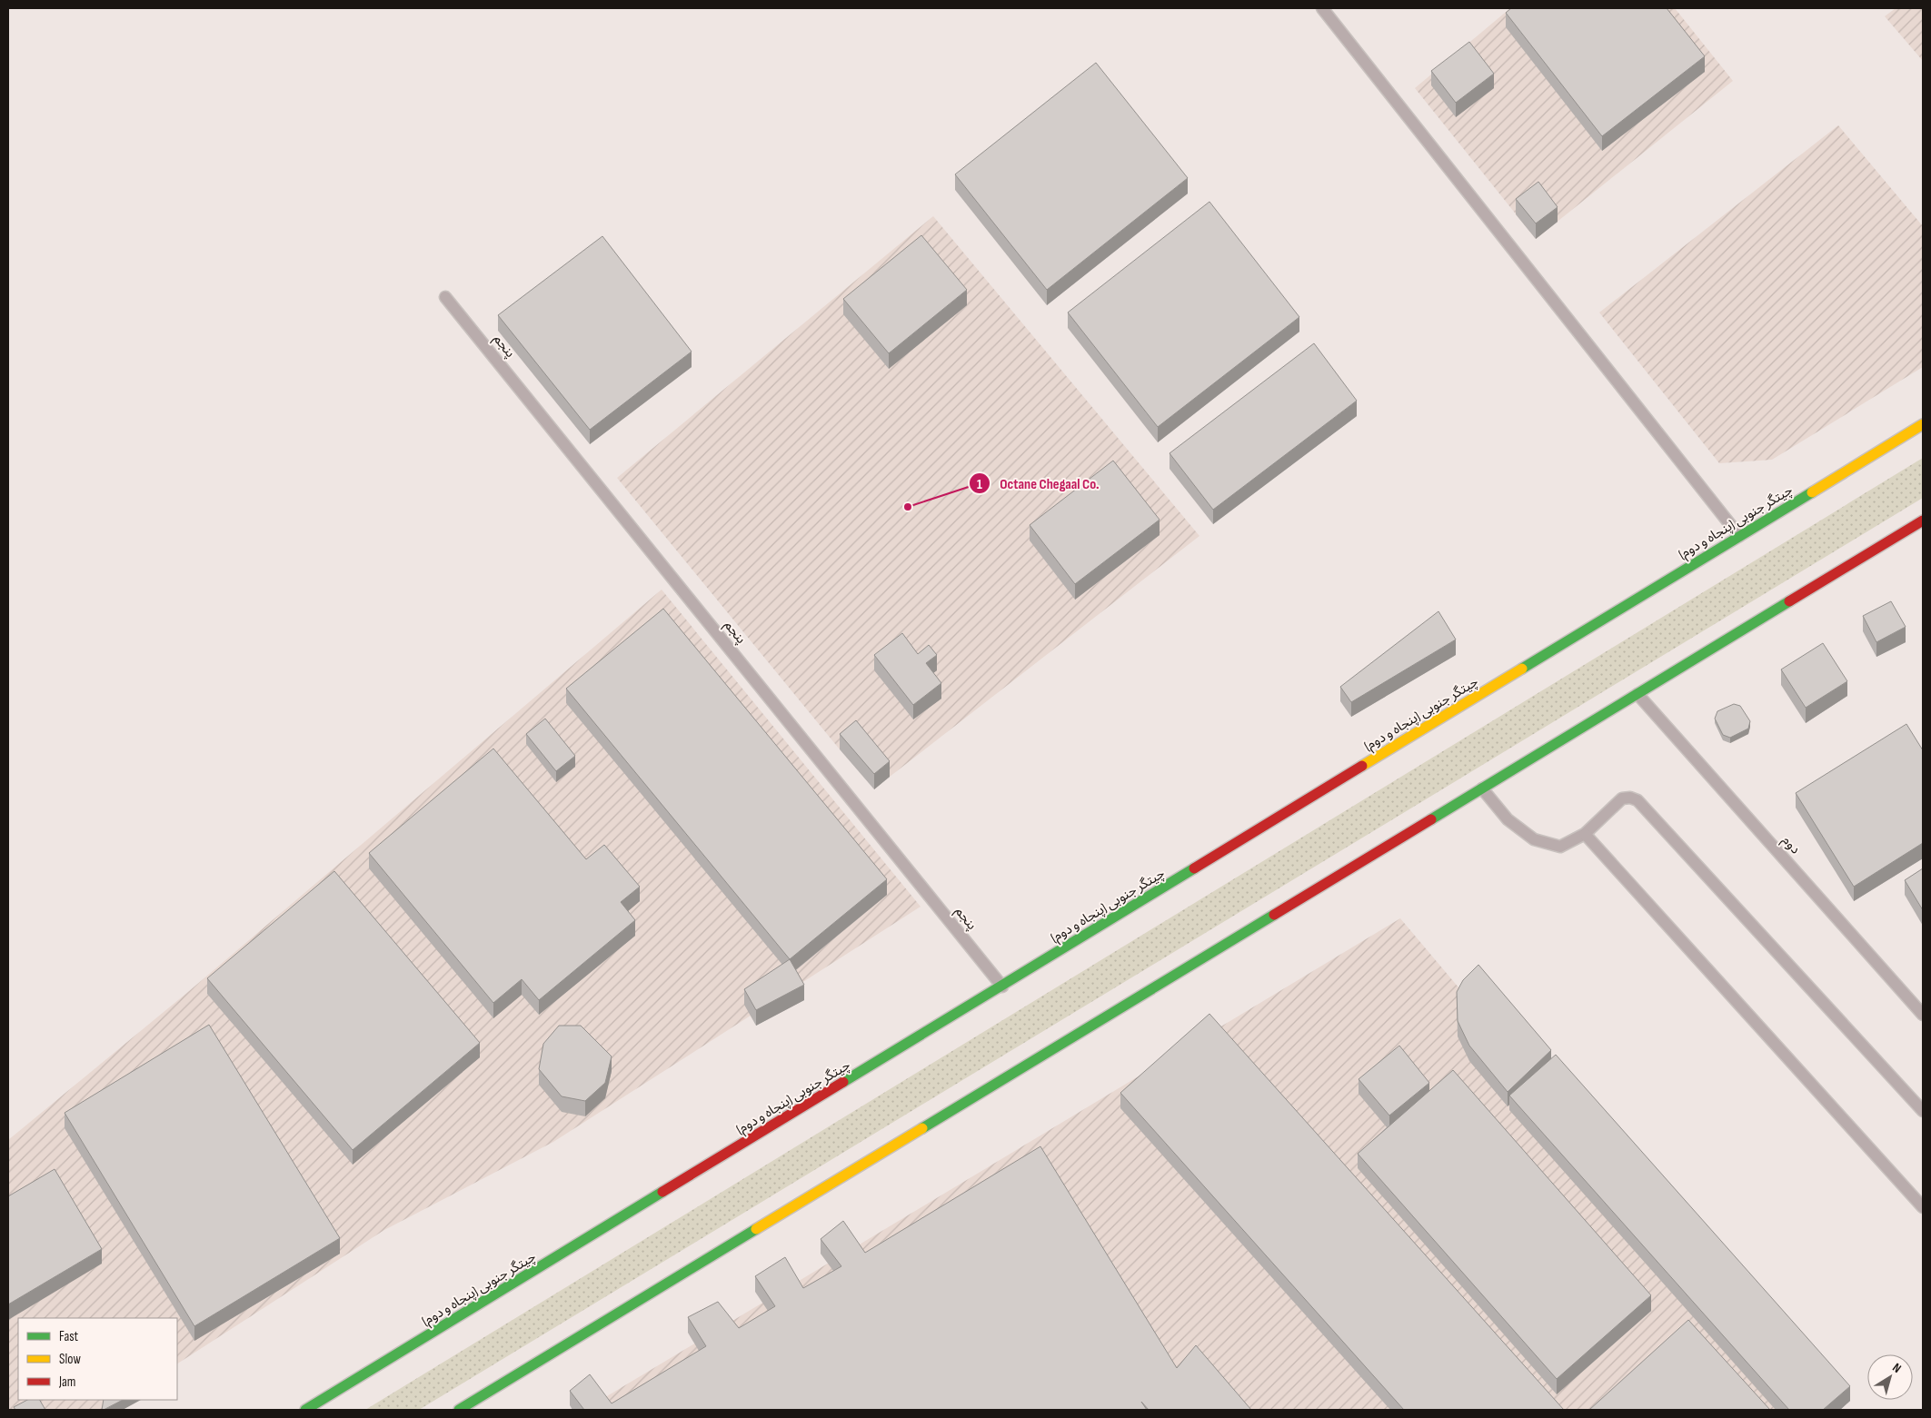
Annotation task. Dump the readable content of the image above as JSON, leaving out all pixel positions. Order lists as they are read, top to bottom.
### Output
{
  "streets": {
    "main road": ["چیتگر جنوبی (پنجاه و دوم)"],
    "lane": ["پنجم", "دوم"]
  },
  "crossings": [
    ["پنجم", "چیتگر جنوبی (پنجاه و دوم)"]
  ],
  "places": ["Octane Chegaal Co."],
  "legend": ["Fast", "Slow", "Jam"],
  "north": "top right"
}
